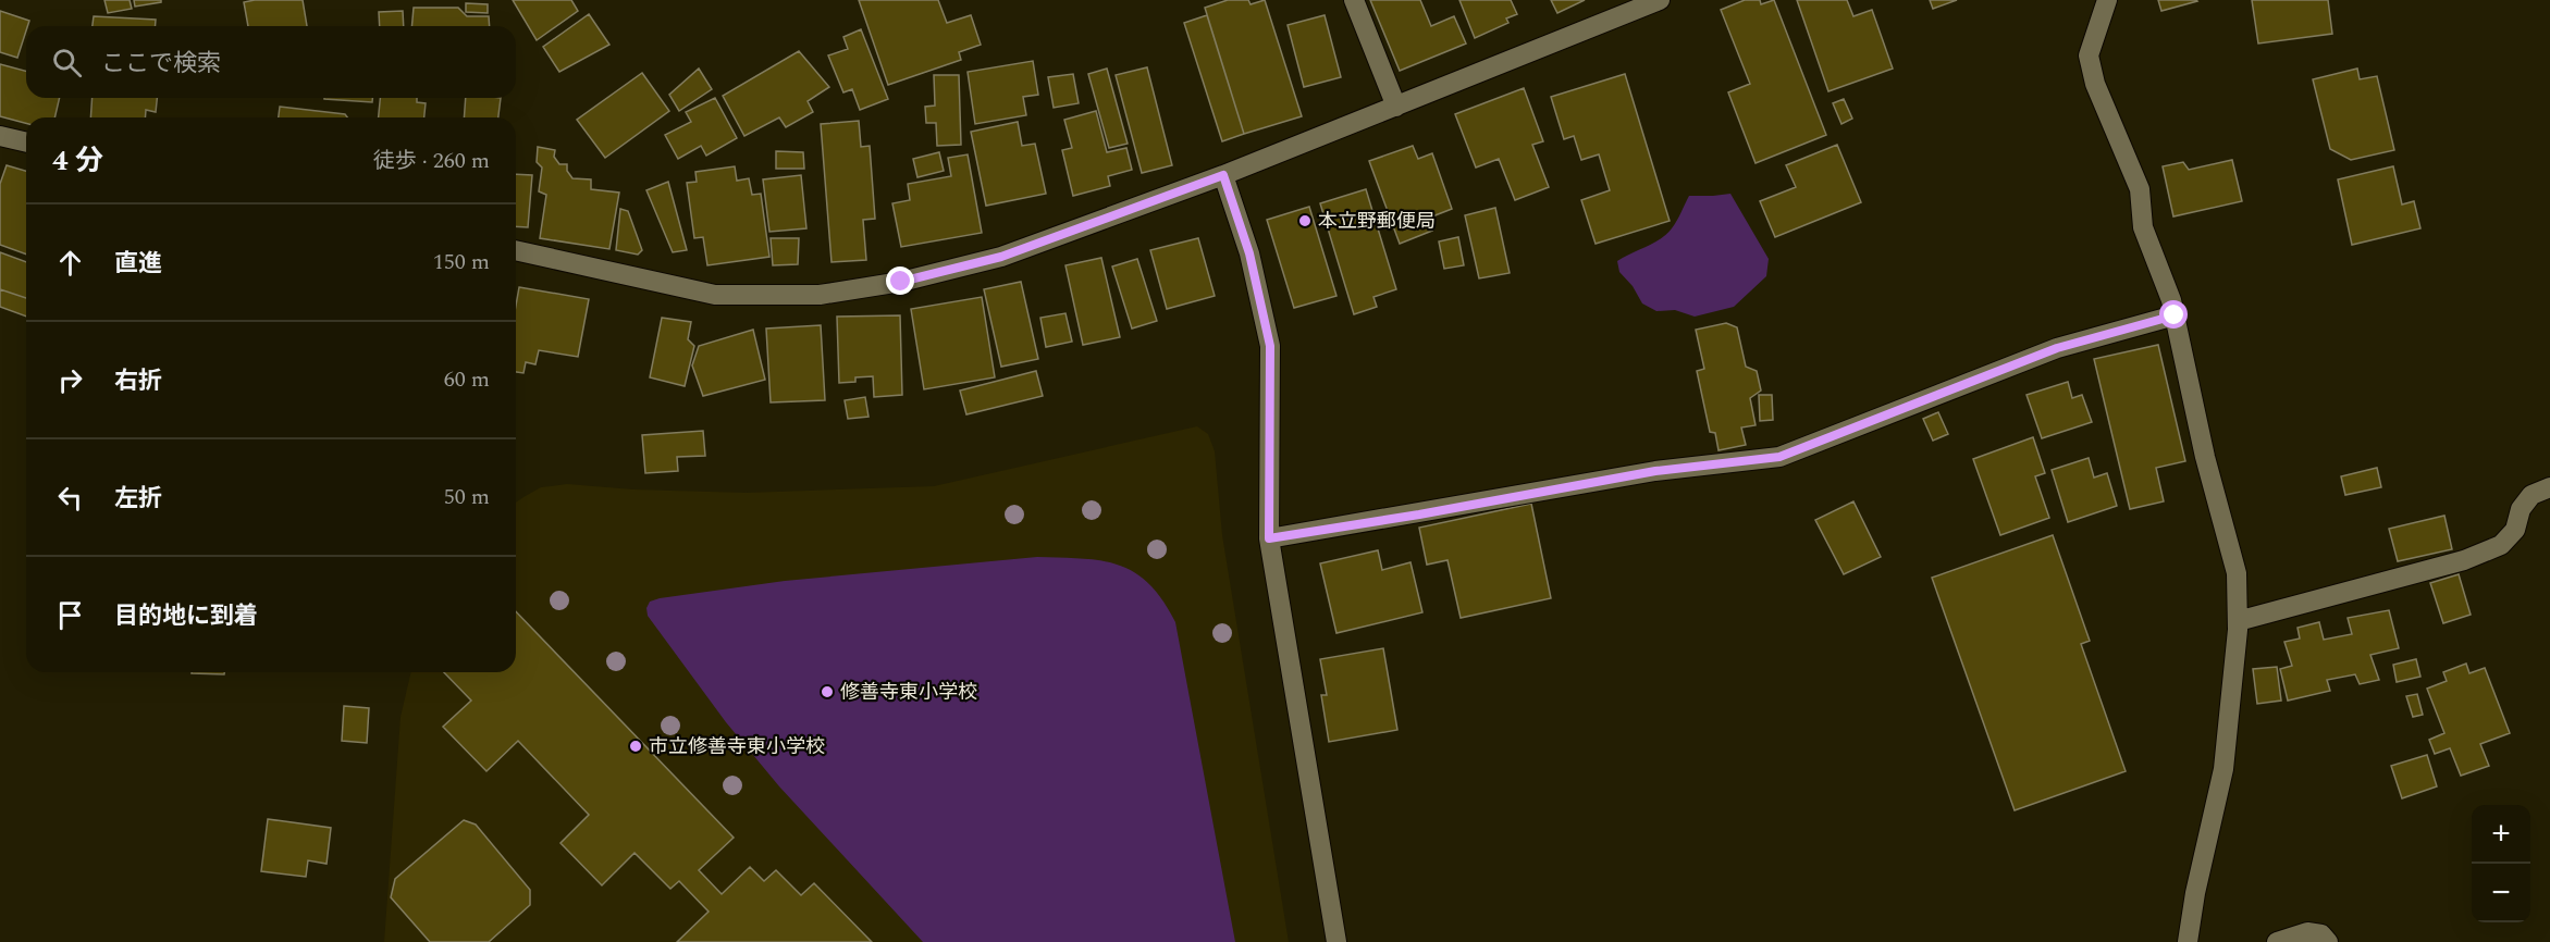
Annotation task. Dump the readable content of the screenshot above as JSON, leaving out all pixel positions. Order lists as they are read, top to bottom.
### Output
{
  "places": ["本立野郵便局", "修善寺東小学校", "市立修善寺東小学校"],
  "page": {
    "search": "ここで検索",
    "heading": ["4 分", "徒歩 · 260 m"],
    "list": [
      ["直進", "150 m"],
      ["右折", "60 m"],
      ["左折", "50 m"],
      "目的地に到着"
    ],
    "map_buttons": ["+", "−"]
  }
}
